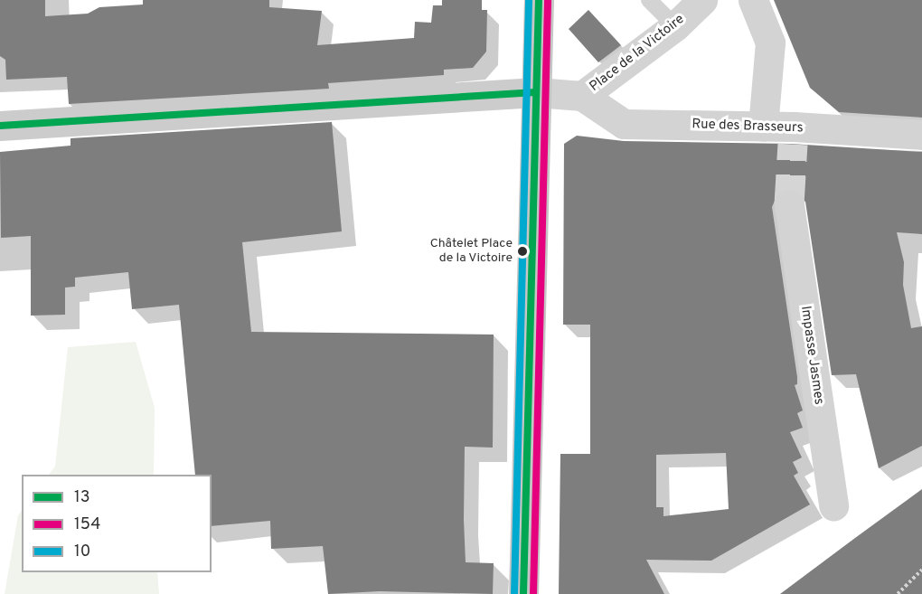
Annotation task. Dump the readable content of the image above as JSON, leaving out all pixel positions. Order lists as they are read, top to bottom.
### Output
{
  "streets": {
    "street": ["Place de la Victoire", "Rue des Brasseurs", "Impasse Jasmes"]
  },
  "crossings": [
    ["Place de la Victoire", "Rue des Brasseurs"]
  ],
  "places": ["Châtelet Place de la Victoire"],
  "lines": ["transit line 13", "transit line 154", "transit line 10"],
  "legend": ["13", "154", "10"]
}
